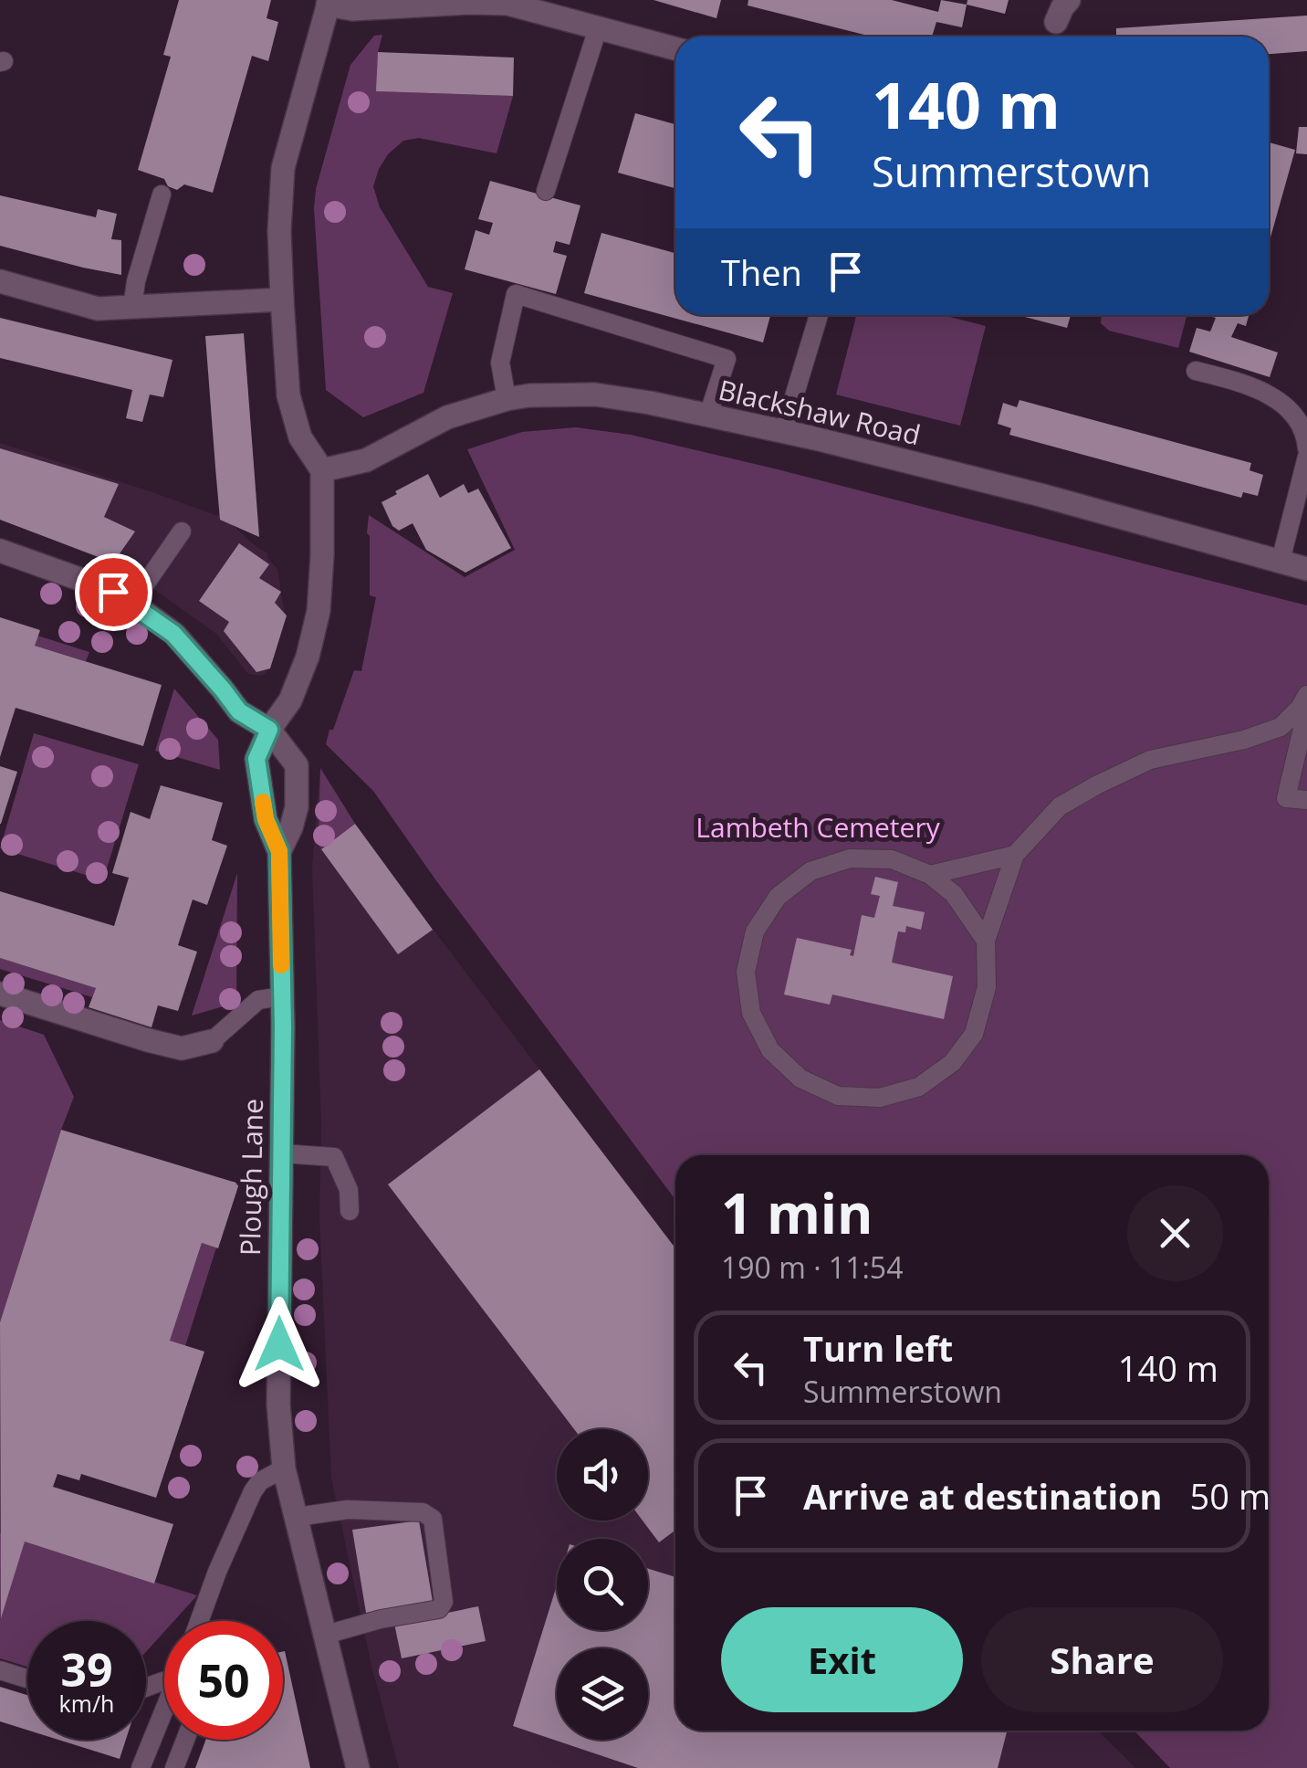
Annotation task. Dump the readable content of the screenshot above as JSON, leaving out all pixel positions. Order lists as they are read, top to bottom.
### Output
{
  "streets": {
    "street": ["Blackshaw Road", "Plough Lane"]
  },
  "parks": ["Lambeth Cemetery"],
  "page": {
    "turn": ["140 m", "Summerstown"],
    "then": "Then",
    "heading": ["1 min", "190 m · 11:54"],
    "list": [
      {
        "name": "Turn left",
        "note": "Summerstown",
        "value": "140 m"
      },
      {
        "name": "Arrive at destination",
        "value": "50 m"
      }
    ],
    "buttons": ["Exit", "Share"],
    "speed": "39 km/h",
    "limit": "50"
  }
}
